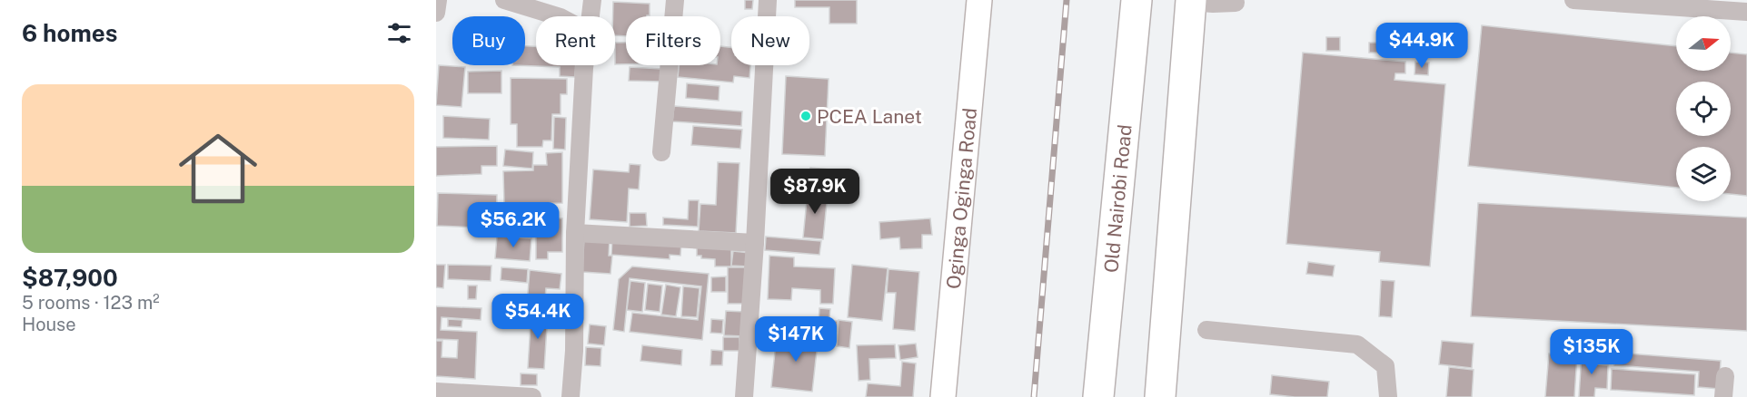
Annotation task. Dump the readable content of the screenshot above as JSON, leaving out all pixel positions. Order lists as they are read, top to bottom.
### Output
{
  "streets": {
    "highway": ["Old Nairobi Road"],
    "street": ["Oginga Oginga Road"]
  },
  "places": ["PCEA Lanet"],
  "north": "right",
  "page": {
    "heading": "6 homes",
    "chip": [
      "Buy",
      "Rent",
      "Filters",
      "New"
    ],
    "price": [
      "$44.9K",
      "$87.9K",
      "$56.2K",
      "$54.4K",
      "$147K",
      "$135K"
    ],
    "list": [
      {
        "name": "$87,900",
        "note": "5 rooms · 123 m² · House"
      }
    ]
  }
}
